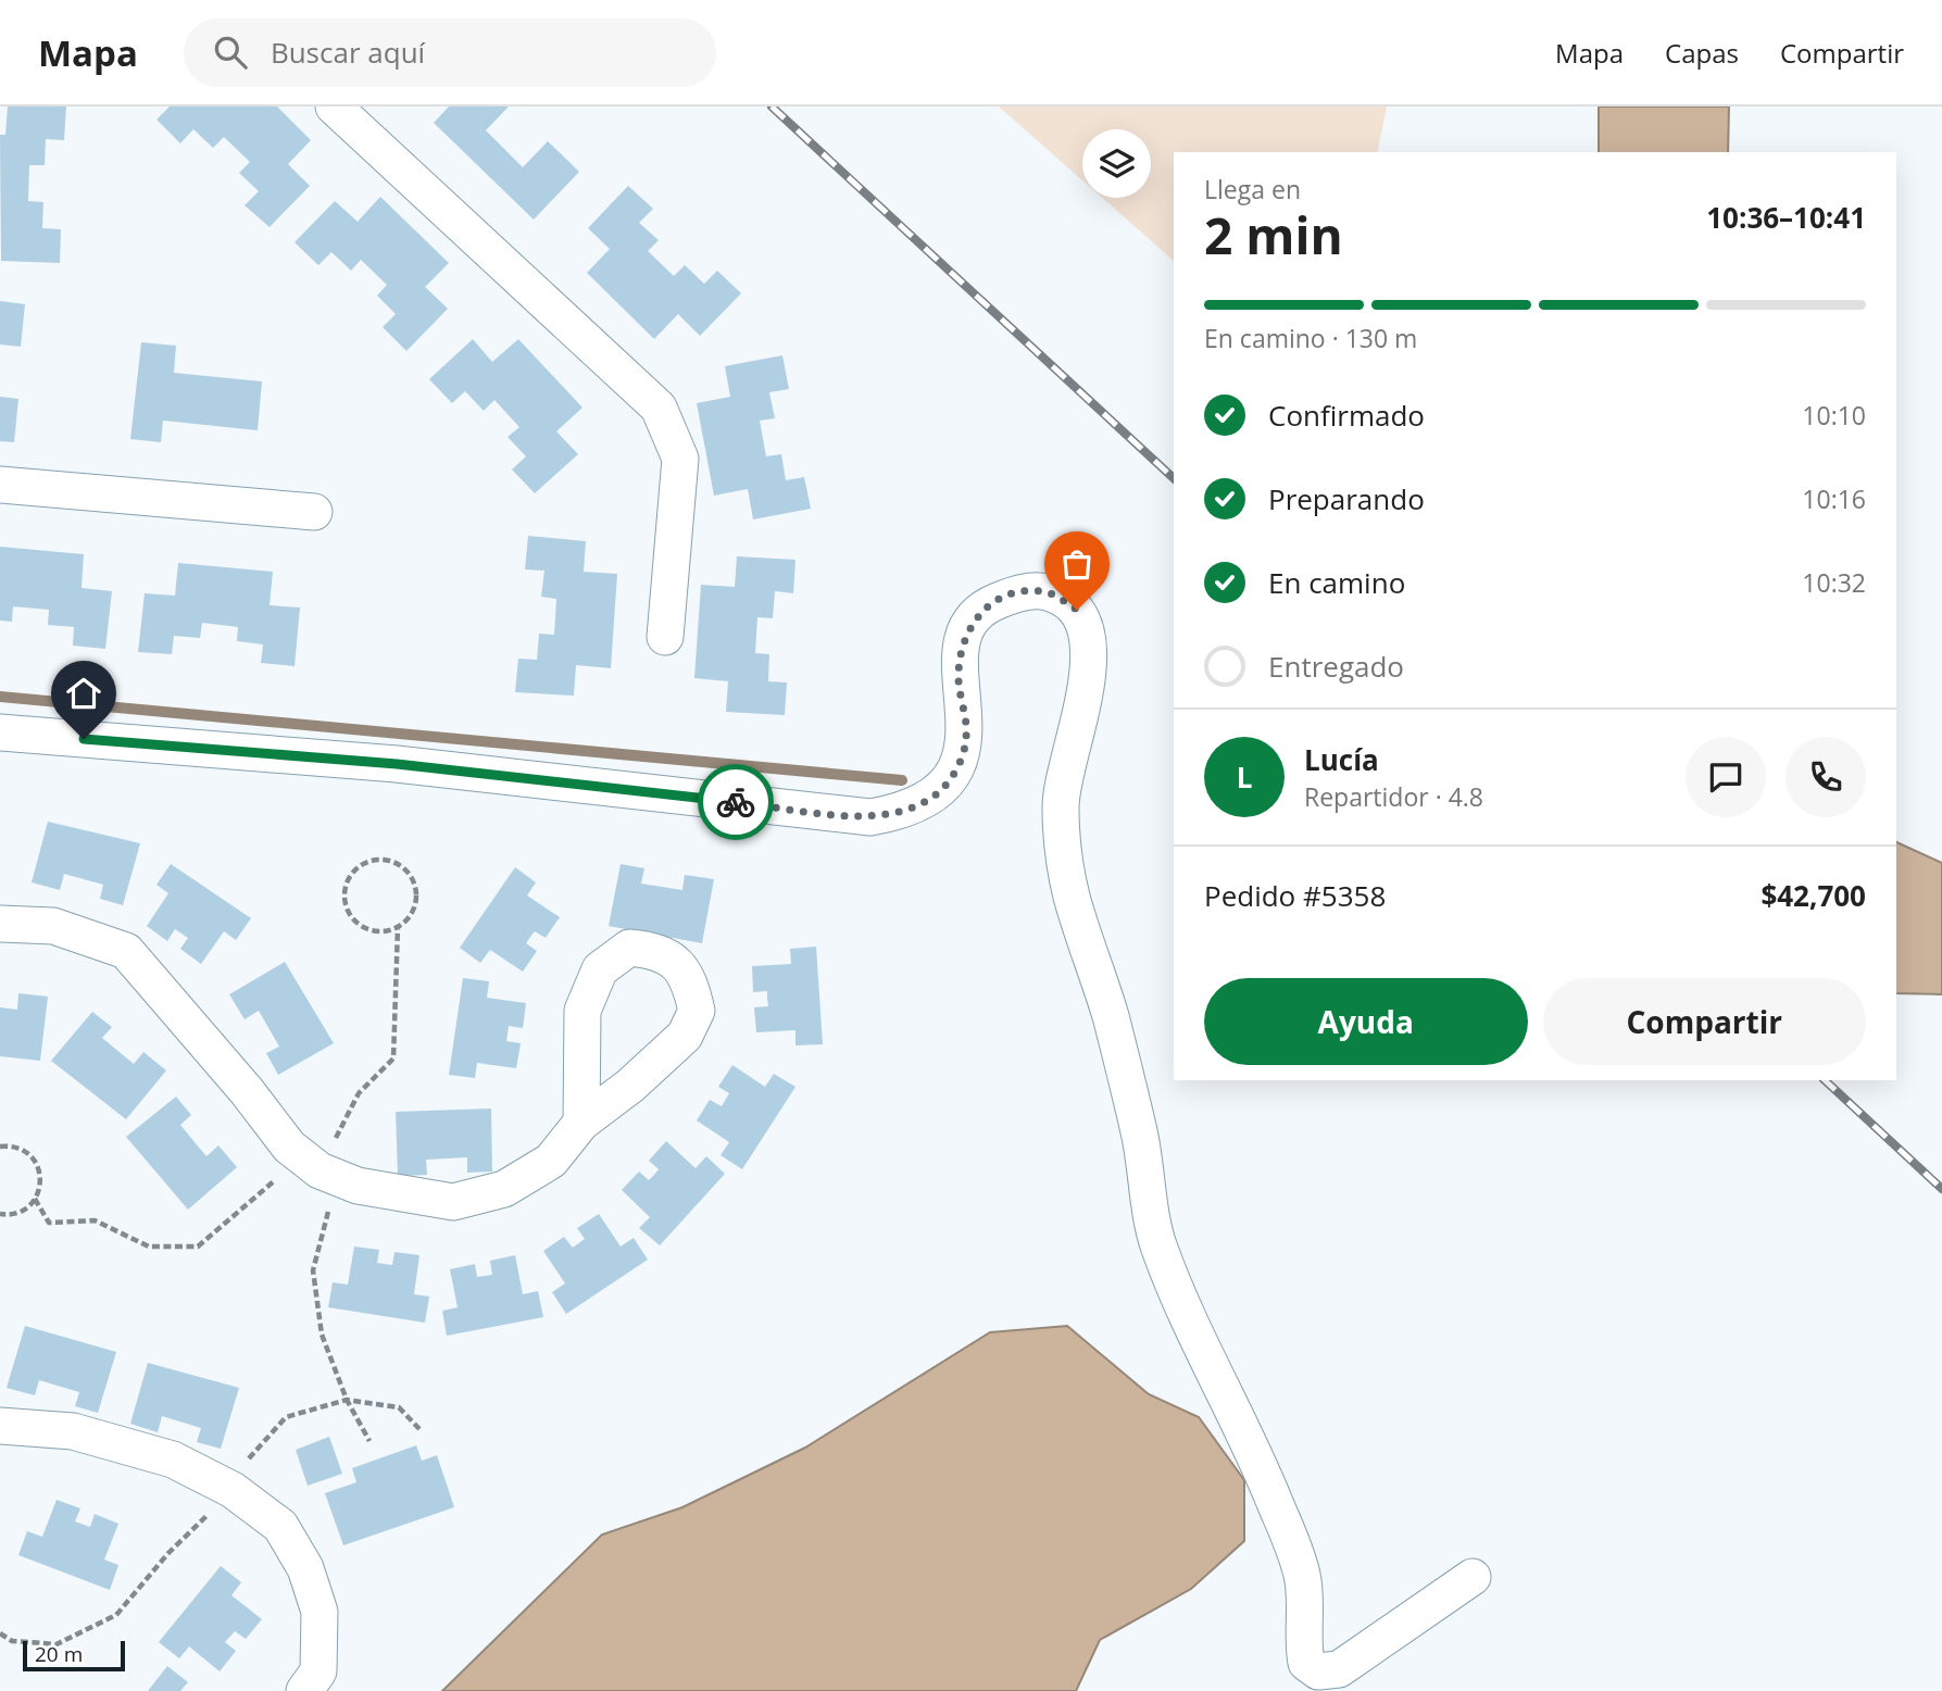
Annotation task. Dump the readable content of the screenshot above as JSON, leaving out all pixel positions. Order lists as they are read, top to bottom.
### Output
{
  "scale_bar": "20 m",
  "page": {
    "header": "Mapa",
    "search": "Buscar aquí",
    "nav": ["Mapa", "Capas", "Compartir"],
    "heading": ["2 min", "Llega en", "10:36–10:41"],
    "panel": [
      "Lucía",
      "Repartidor · 4.8",
      "Pedido #5358",
      "$42,700"
    ],
    "bar": "En camino · 130 m",
    "list": [
      ["Confirmado", "10:10"],
      ["Preparando", "10:16"],
      ["En camino", "10:32"],
      "Entregado"
    ],
    "round": "L",
    "buttons": ["Ayuda", "Compartir"],
    "scale": "20 m"
  }
}
